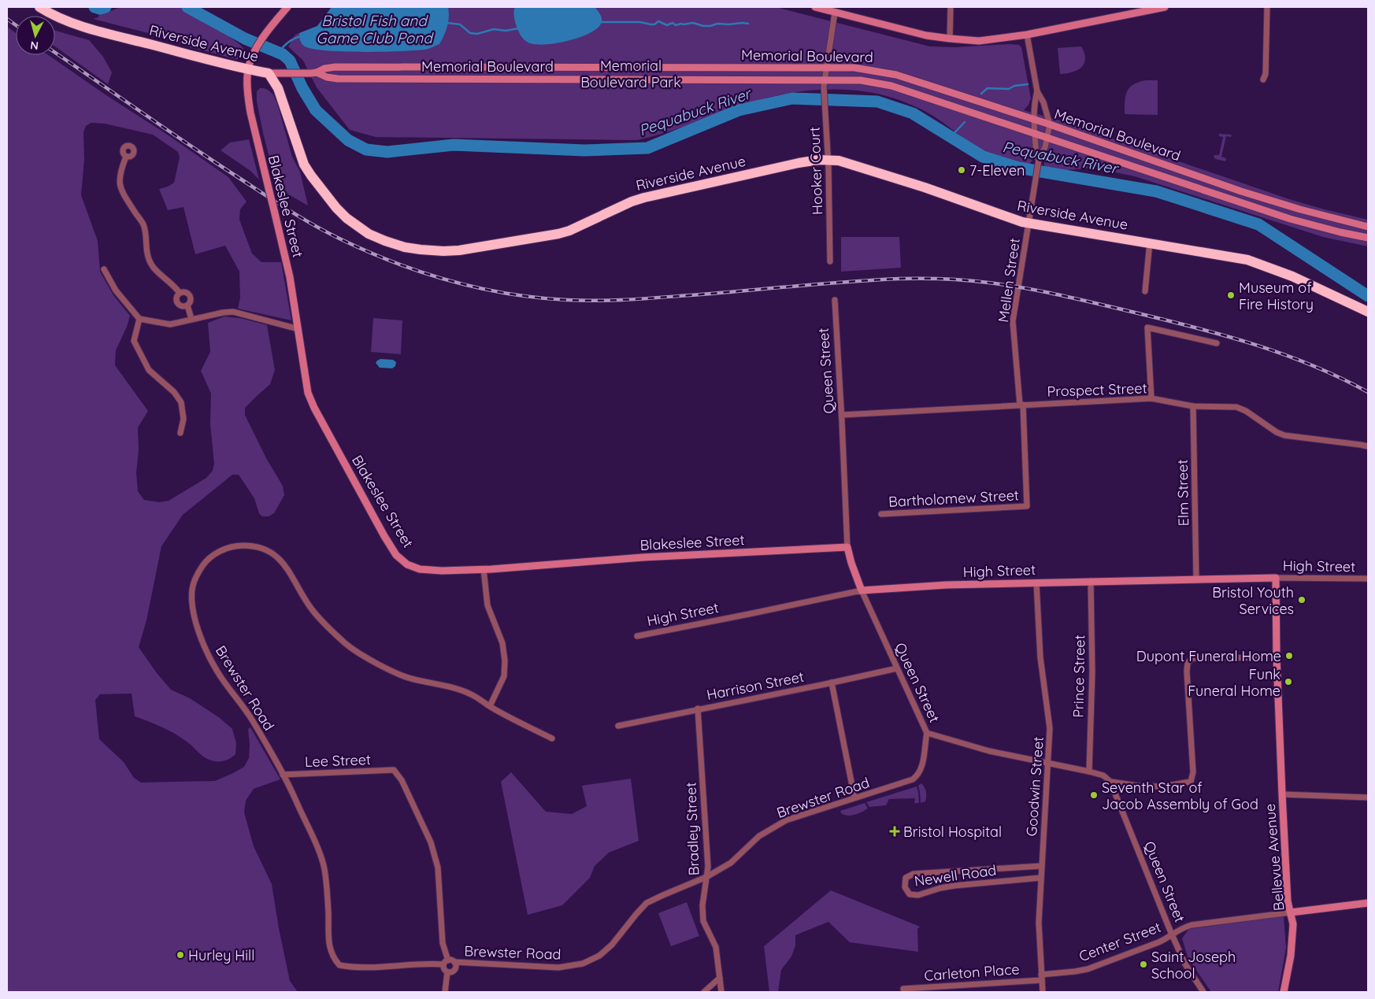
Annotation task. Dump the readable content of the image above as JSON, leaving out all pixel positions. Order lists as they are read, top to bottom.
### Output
{
  "streets": {
    "highway": ["Riverside Avenue"],
    "main road": [
      "Memorial Boulevard",
      "Blakeslee Street",
      "Queen Street",
      "High Street",
      "Bellevue Avenue",
      "Center Street"
    ],
    "street": [
      "Hooker Court",
      "Mellen Street",
      "Prospect Street",
      "Elm Street",
      "Bartholomew Street",
      "Prince Street",
      "Harrison Street",
      "Brewster Road",
      "Lee Street",
      "Goodwin Street",
      "Bradley Street",
      "Newell Road",
      "Carleton Place"
    ]
  },
  "crossings": [
    ["Riverside Avenue", "Memorial Boulevard"],
    ["Riverside Avenue", "Hooker Court"],
    ["Riverside Avenue", "Blakeslee Street"],
    ["Riverside Avenue", "Mellen Street"],
    ["Memorial Boulevard", "Hooker Court"],
    ["Memorial Boulevard", "Mellen Street"],
    ["Blakeslee Street", "Queen Street"],
    ["Mellen Street", "Prospect Street"],
    ["Mellen Street", "Bartholomew Street"],
    ["Queen Street", "Prospect Street"],
    ["Queen Street", "High Street"],
    ["Queen Street", "Prince Street"],
    ["Queen Street", "Harrison Street"],
    ["Queen Street", "Brewster Road"],
    ["Queen Street", "Goodwin Street"],
    ["Queen Street", "Center Street"],
    ["Prospect Street", "Elm Street"],
    ["Elm Street", "High Street"],
    ["High Street", "Prince Street"],
    ["High Street", "Goodwin Street"],
    ["High Street", "Bellevue Avenue"],
    ["Harrison Street", "Bradley Street"],
    ["Brewster Road", "Lee Street"],
    ["Brewster Road", "Bradley Street"],
    ["Goodwin Street", "Newell Road"],
    ["Goodwin Street", "Center Street"],
    ["Goodwin Street", "Carleton Place"],
    ["Bellevue Avenue", "Center Street"],
    ["Center Street", "Carleton Place"]
  ],
  "water": ["Bristol Fish and Game Club Pond", "Pequabuck River"],
  "parks": ["Memorial Boulevard Park"],
  "places": {
    "other": [
      "7-Eleven",
      "Museum of Fire History",
      "Bristol Youth Services",
      "Dupont Funeral Home",
      "Funk Funeral Home",
      "Seventh Star of Jacob Assembly of God",
      "Hurley Hill",
      "Saint Joseph School"
    ],
    "health": ["Bristol Hospital"]
  },
  "north": "bottom"
}
